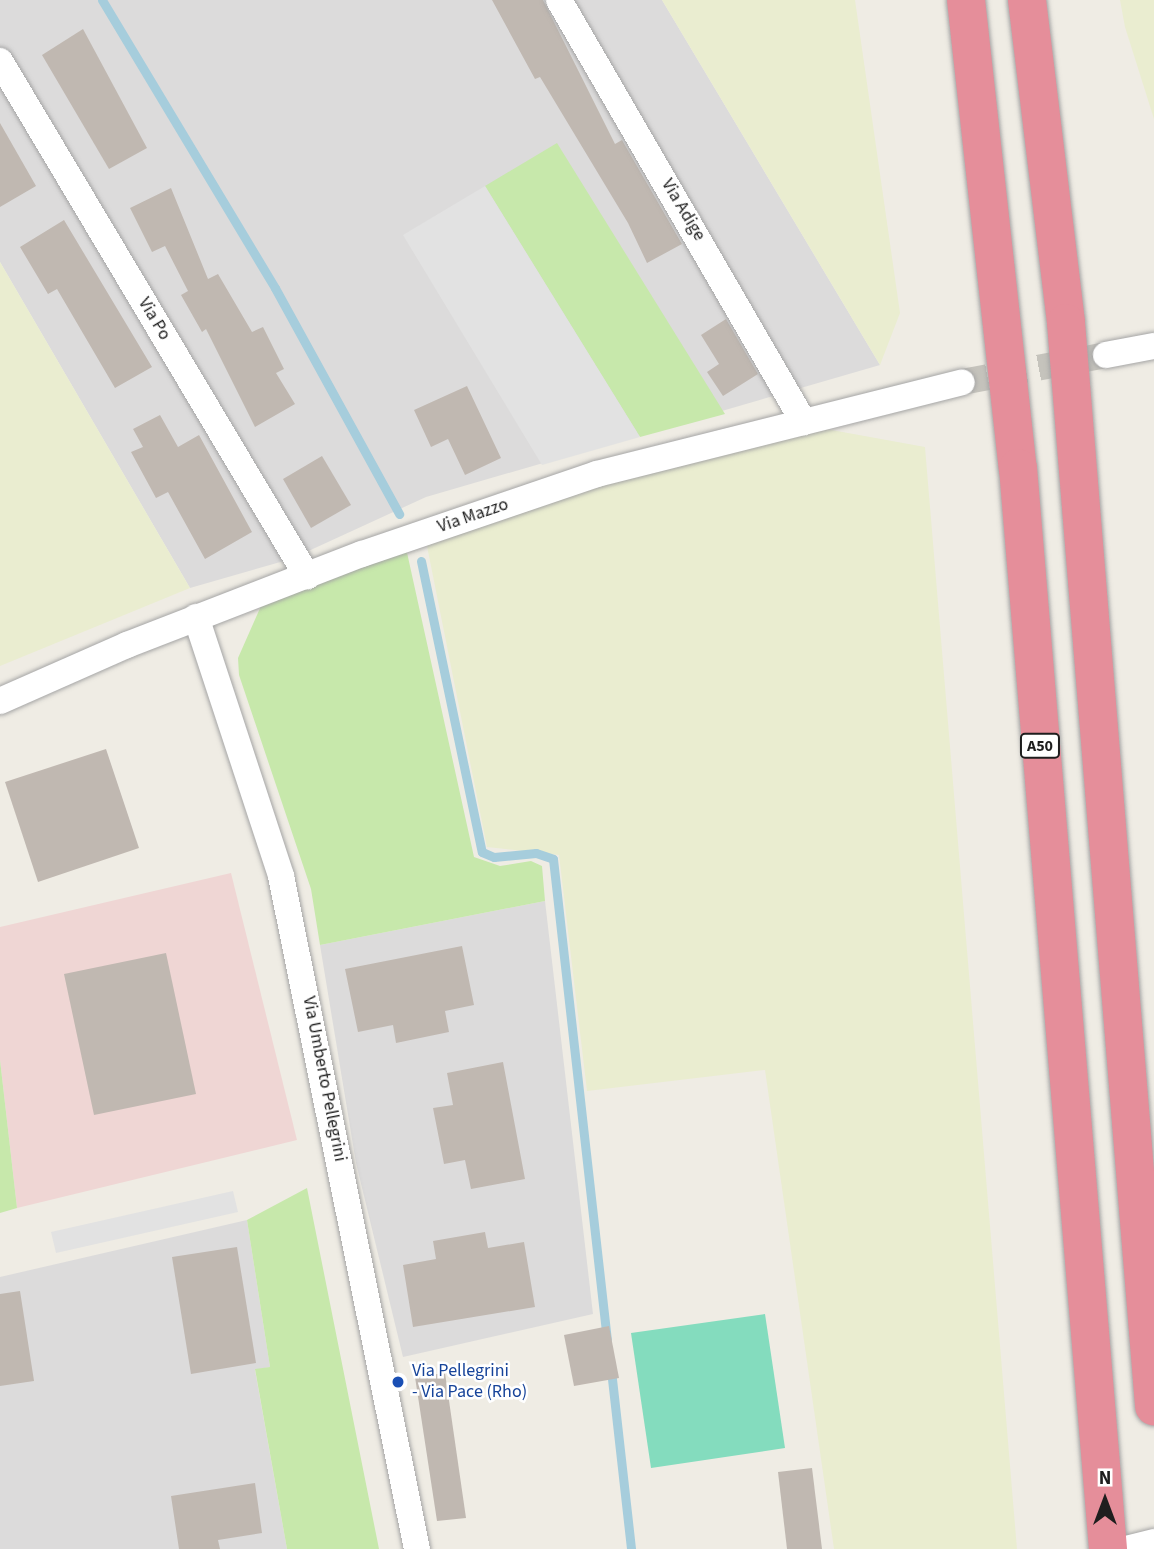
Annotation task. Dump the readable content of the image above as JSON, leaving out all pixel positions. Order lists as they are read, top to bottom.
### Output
{
  "streets": {
    "highway": ["A50"],
    "street": [
      "Via Adige",
      "Via Po",
      "Via Mazzo",
      "Via Umberto Pellegrini"
    ]
  },
  "crossings": [
    ["Via Adige", "Via Mazzo"],
    ["Via Po", "Via Mazzo"],
    ["Via Mazzo", "Via Umberto Pellegrini"]
  ],
  "places": ["Via Pellegrini - Via Pace (Rho)"],
  "north": "top"
}
